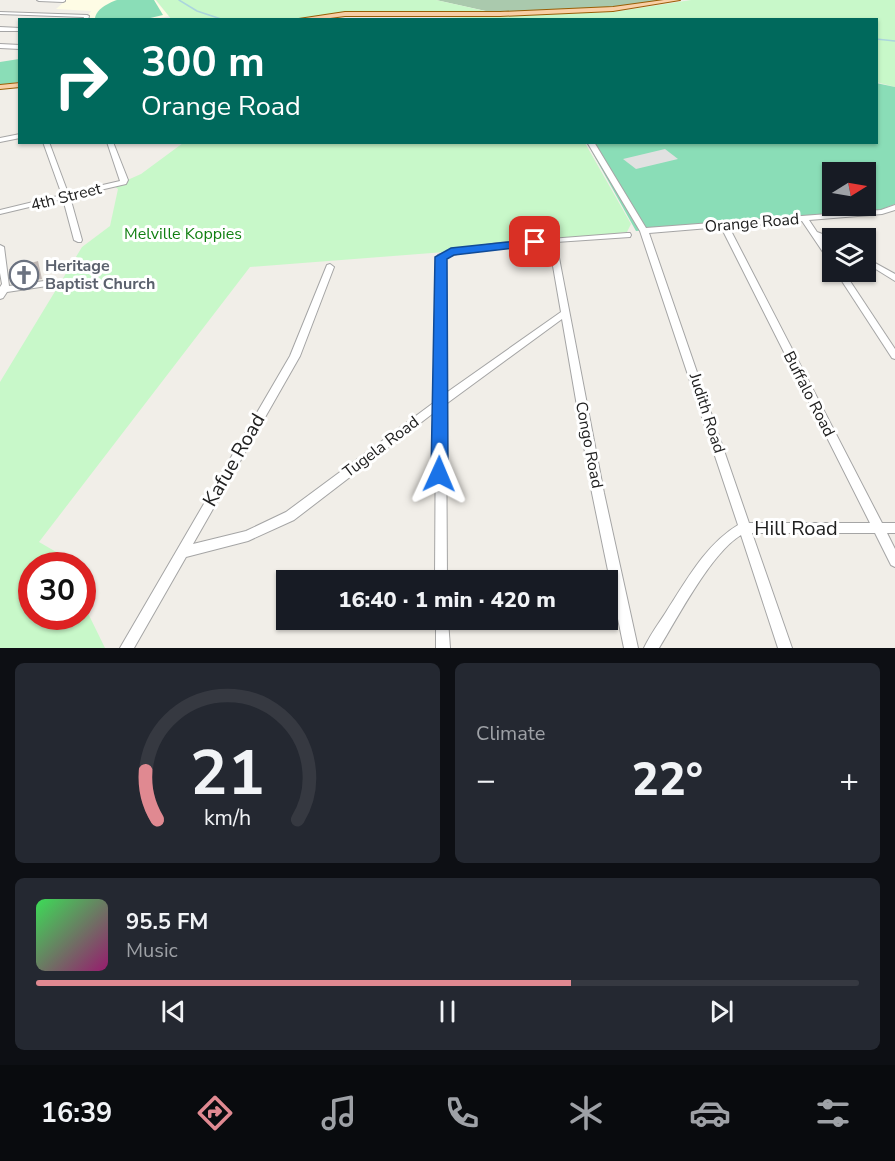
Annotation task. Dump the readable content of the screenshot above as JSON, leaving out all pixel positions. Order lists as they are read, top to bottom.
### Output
{
  "streets": {
    "street": [
      "4th Street",
      "Orange Road",
      "Buffalo Road",
      "Judith Road",
      "Congo Road",
      "Tugela Road",
      "Kafue Road",
      "Hill Road"
    ]
  },
  "crossings": [
    ["Orange Road", "Buffalo Road"],
    ["Orange Road", "Judith Road"],
    ["Buffalo Road", "Hill Road"],
    ["Judith Road", "Hill Road"],
    ["Congo Road", "Tugela Road"],
    ["Tugela Road", "Kafue Road"]
  ],
  "parks": ["Melville Koppies"],
  "places": {
    "church": ["Heritage Baptist Church"]
  },
  "north": "right",
  "page": {
    "turn": ["300 m", "Orange Road"],
    "limit": "30",
    "trip": "16:40 · 1 min · 420 m",
    "tile": "Climate",
    "heat": ["−", "22°", "+"],
    "song": ["95.5 FM", "Music"],
    "tabs": "16:39",
    "gauge": ["21", "km/h"]
  }
}
